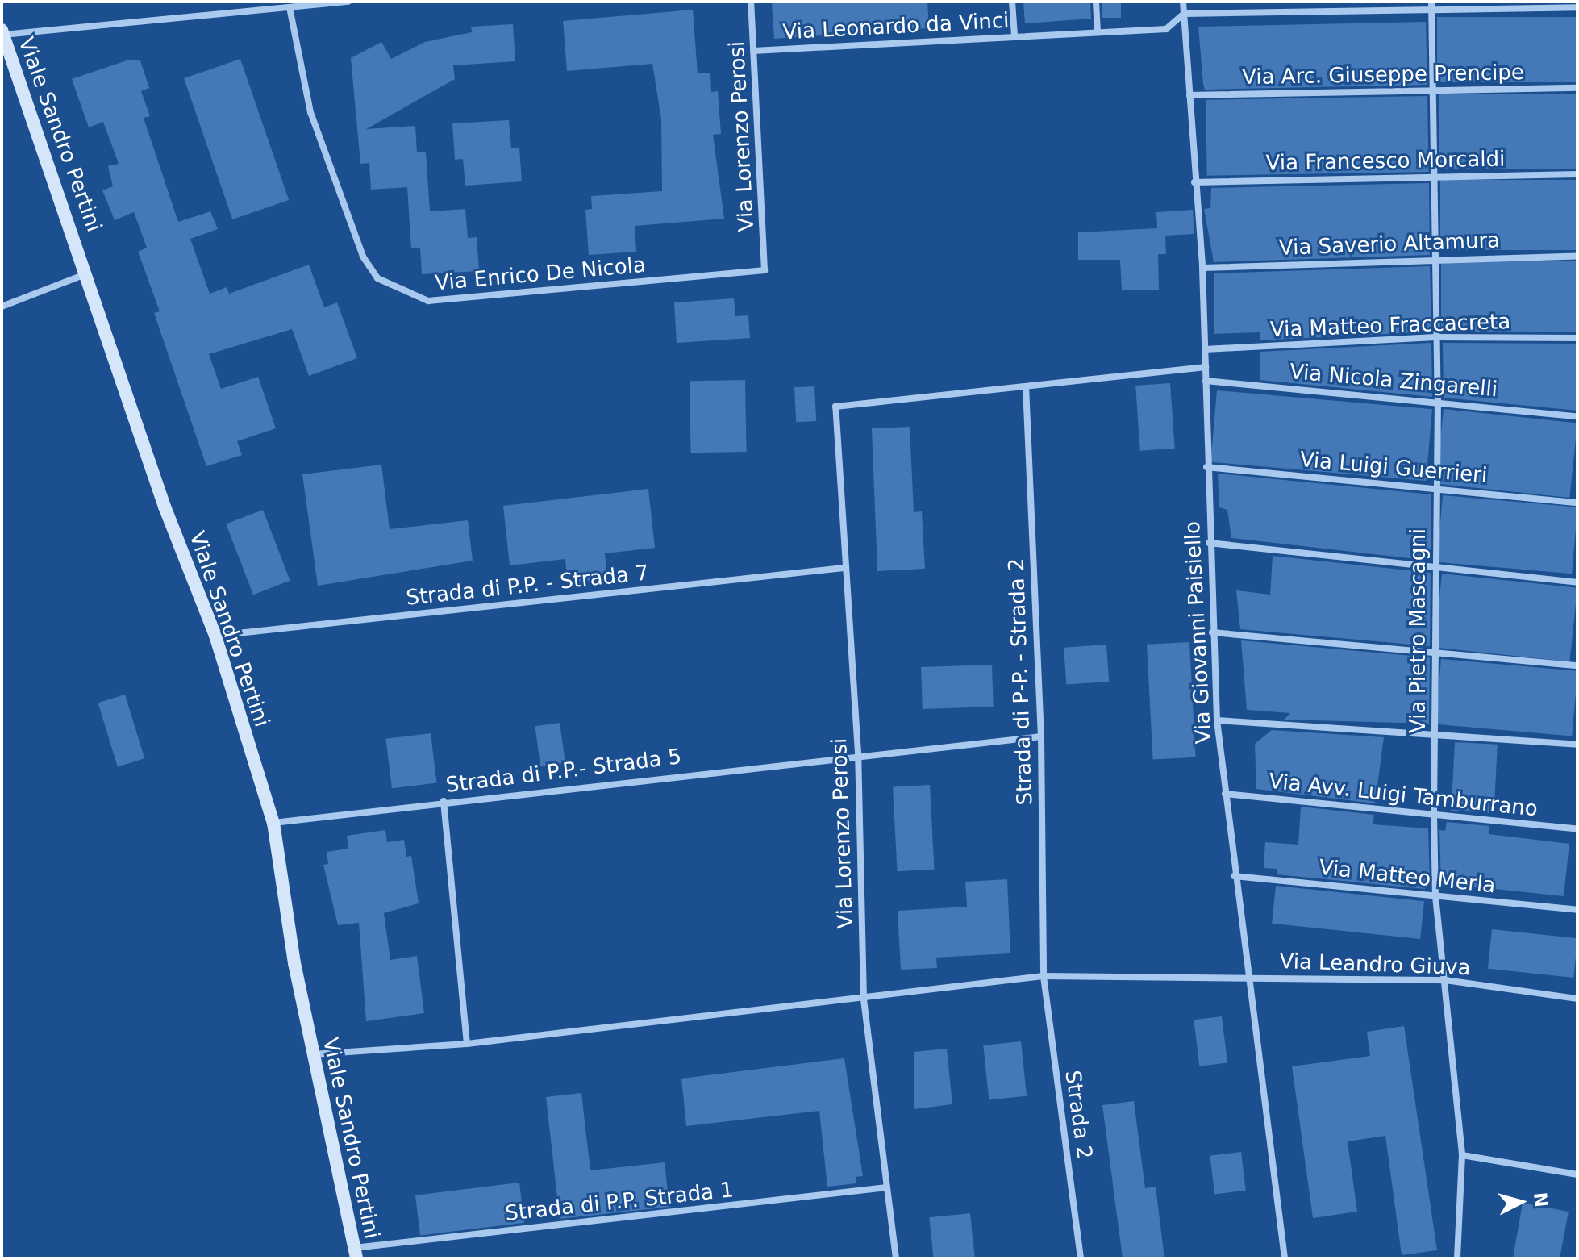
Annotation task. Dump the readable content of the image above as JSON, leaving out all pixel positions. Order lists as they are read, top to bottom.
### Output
{
  "streets": {
    "street": [
      "Via Leonardo da Vinci",
      "Via Arc. Giuseppe Prencipe",
      "Viale Sandro Pertini",
      "Via Lorenzo Perosi",
      "Via Francesco Morcaldi",
      "Via Saverio Altamura",
      "Via Enrico De Nicola",
      "Via Matteo Fraccacreta",
      "Via Nicola Zingarelli",
      "Via Luigi Guerrieri",
      "Strada di P.P. - Strada 7",
      "Via Pietro Mascagni",
      "Via Giovanni Paisiello",
      "Strada di P-P. - Strada 2",
      "Strada di P.P.- Strada 5",
      "Via Avv. Luigi Tamburrano",
      "Via Matteo Merla",
      "Via Leandro Giuva",
      "Strada 2",
      "Strada di P.P. Strada 1"
    ]
  },
  "crossings": [
    ["Via Leonardo da Vinci", "Via Lorenzo Perosi"],
    ["Via Leonardo da Vinci", "Via Pietro Mascagni"],
    ["Via Leonardo da Vinci", "Via Giovanni Paisiello"],
    ["Via Arc. Giuseppe Prencipe", "Via Pietro Mascagni"],
    ["Via Arc. Giuseppe Prencipe", "Via Giovanni Paisiello"],
    ["Viale Sandro Pertini", "Strada di P.P. - Strada 7"],
    ["Viale Sandro Pertini", "Strada di P.P.- Strada 5"],
    ["Viale Sandro Pertini", "Via Leandro Giuva"],
    ["Viale Sandro Pertini", "Strada di P.P. Strada 1"],
    ["Via Lorenzo Perosi", "Via Enrico De Nicola"],
    ["Via Lorenzo Perosi", "Strada di P.P. - Strada 7"],
    ["Via Lorenzo Perosi", "Strada di P-P. - Strada 2"],
    ["Via Lorenzo Perosi", "Strada di P.P.- Strada 5"],
    ["Via Lorenzo Perosi", "Via Leandro Giuva"],
    ["Via Lorenzo Perosi", "Strada di P.P. Strada 1"],
    ["Via Francesco Morcaldi", "Via Pietro Mascagni"],
    ["Via Francesco Morcaldi", "Via Giovanni Paisiello"],
    ["Via Saverio Altamura", "Via Pietro Mascagni"],
    ["Via Saverio Altamura", "Via Giovanni Paisiello"],
    ["Via Matteo Fraccacreta", "Via Pietro Mascagni"],
    ["Via Matteo Fraccacreta", "Via Giovanni Paisiello"],
    ["Via Nicola Zingarelli", "Via Pietro Mascagni"],
    ["Via Nicola Zingarelli", "Via Giovanni Paisiello"],
    ["Via Luigi Guerrieri", "Via Pietro Mascagni"],
    ["Via Luigi Guerrieri", "Via Giovanni Paisiello"],
    ["Via Pietro Mascagni", "Via Avv. Luigi Tamburrano"],
    ["Via Pietro Mascagni", "Via Matteo Merla"],
    ["Via Pietro Mascagni", "Via Leandro Giuva"],
    ["Via Giovanni Paisiello", "Via Avv. Luigi Tamburrano"],
    ["Via Giovanni Paisiello", "Via Matteo Merla"],
    ["Via Giovanni Paisiello", "Via Leandro Giuva"],
    ["Strada di P-P. - Strada 2", "Strada di P.P.- Strada 5"],
    ["Strada di P-P. - Strada 2", "Via Leandro Giuva"],
    ["Strada di P-P. - Strada 2", "Strada 2"],
    ["Via Leandro Giuva", "Strada 2"]
  ],
  "north": "right"
}
